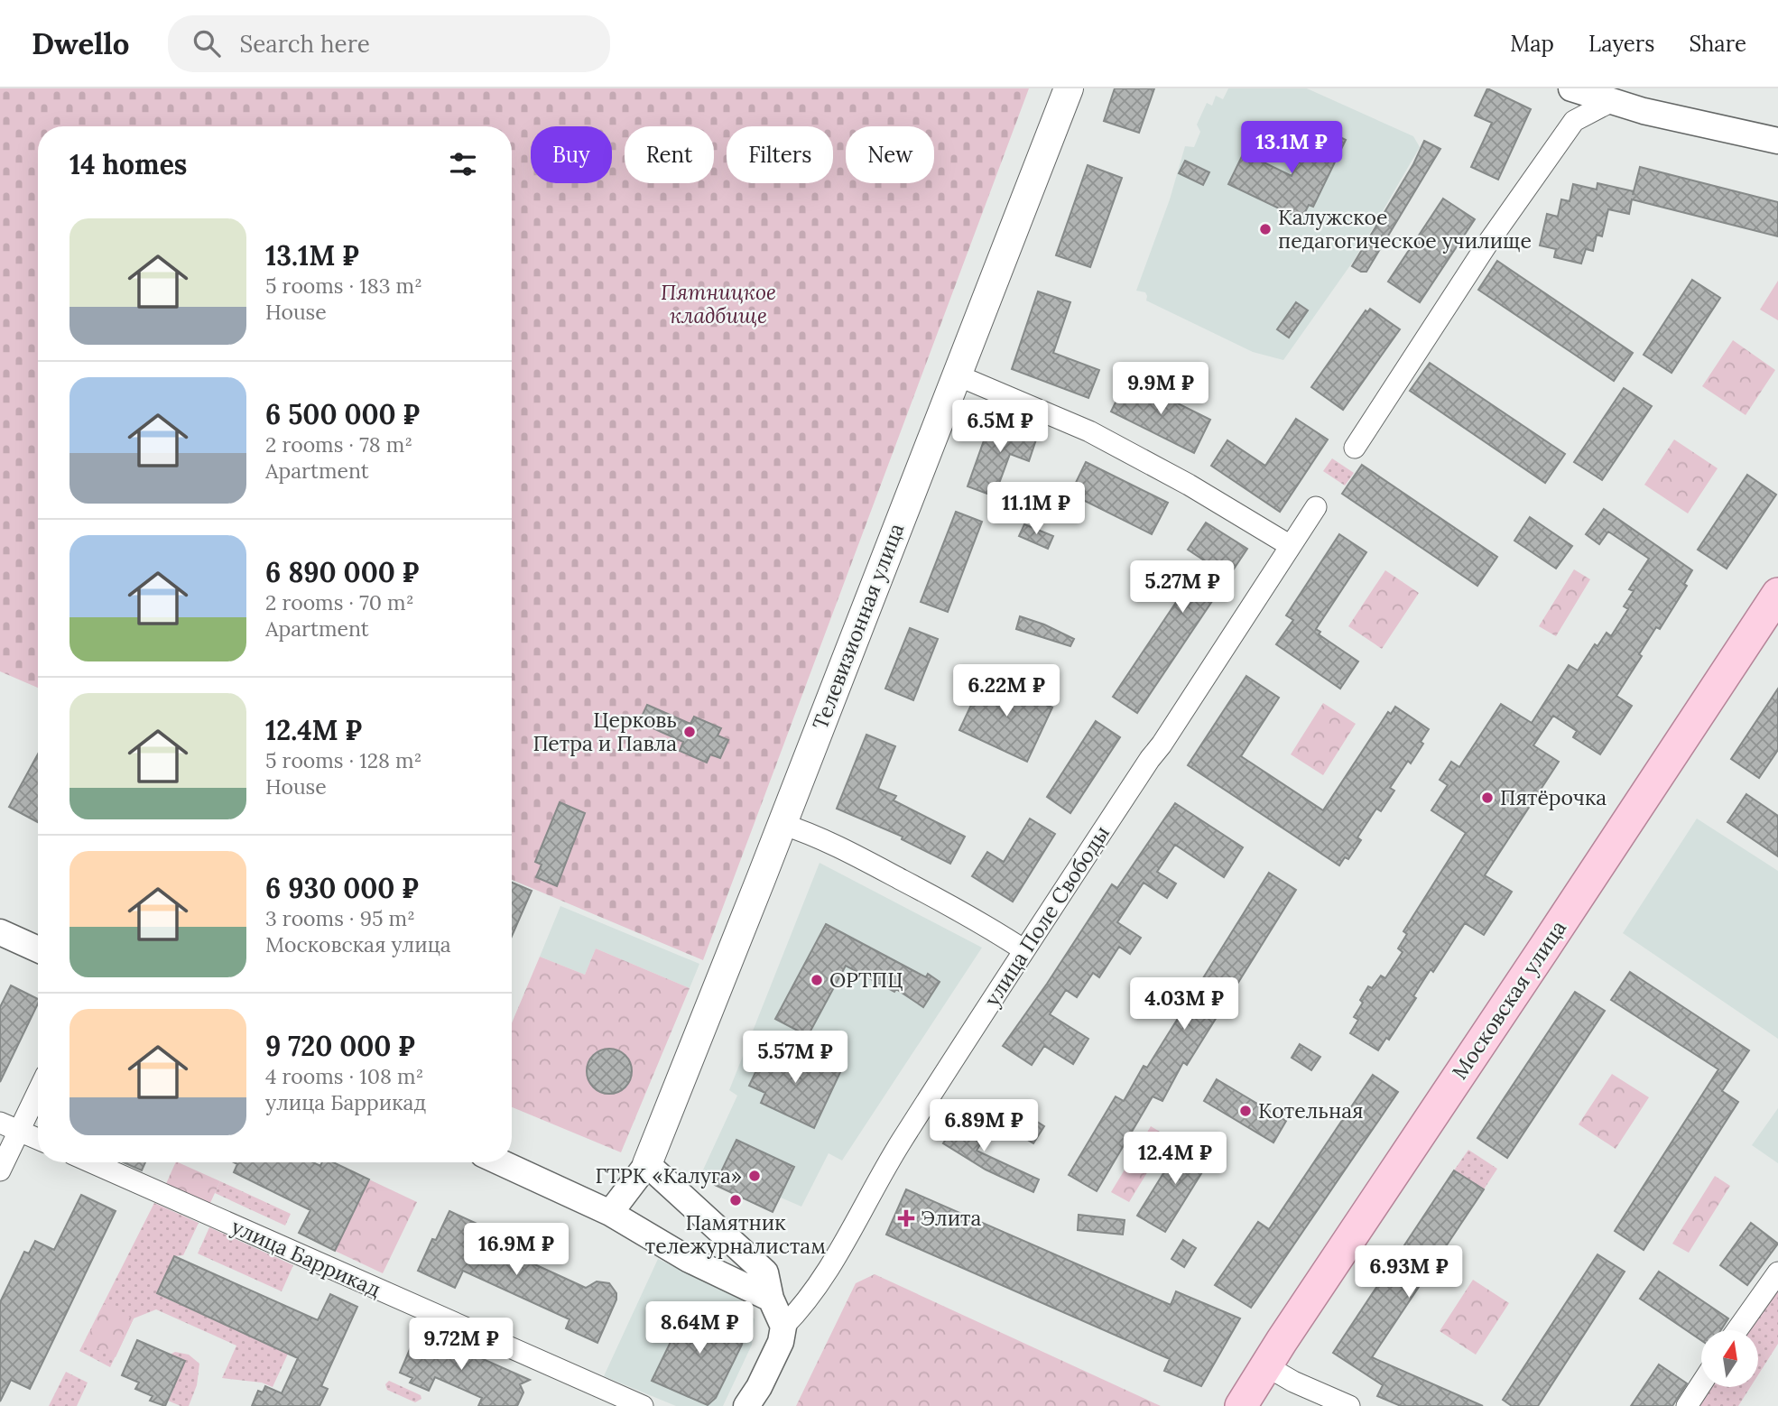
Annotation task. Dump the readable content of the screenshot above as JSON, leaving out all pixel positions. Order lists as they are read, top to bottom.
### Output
{
  "streets": {
    "main road": ["Телевизионная улица", "Московская улица"],
    "street": ["улица Поле Свободы", "улица Баррикад"]
  },
  "parks": ["Пятницкое кладбище"],
  "places": {
    "other": [
      "Калужское педагогическое училище",
      "Церковь Петра и Павла",
      "Пятёрочка",
      "ОРТПЦ",
      "Котельная",
      "ГТРК «Калуга»",
      "Памятник тележурналистам"
    ],
    "health": ["Элита"]
  },
  "north": "top",
  "page": {
    "header": "Dwello",
    "search": "Search here",
    "nav": ["Map", "Layers", "Share"],
    "price": [
      "13.1M ₽",
      "9.9M ₽",
      "6.5M ₽",
      "11.1M ₽",
      "5.27M ₽",
      "6.22M ₽",
      "4.03M ₽",
      "5.57M ₽",
      "6.89M ₽",
      "12.4M ₽",
      "16.9M ₽",
      "6.93M ₽",
      "8.64M ₽",
      "9.72M ₽"
    ],
    "chip": [
      "Buy",
      "Rent",
      "Filters",
      "New"
    ],
    "heading": "14 homes",
    "list": [
      {
        "name": "13.1M ₽",
        "note": "5 rooms · 183 m² · House"
      },
      {
        "name": "6 500 000 ₽",
        "note": "2 rooms · 78 m² · Apartment"
      },
      {
        "name": "6 890 000 ₽",
        "note": "2 rooms · 70 m² · Apartment"
      },
      {
        "name": "12.4M ₽",
        "note": "5 rooms · 128 m² · House"
      },
      {
        "name": "6 930 000 ₽",
        "note": "3 rooms · 95 m² · Московская улица"
      },
      {
        "name": "9 720 000 ₽",
        "note": "4 rooms · 108 m² · улица Баррикад"
      }
    ]
  }
}
